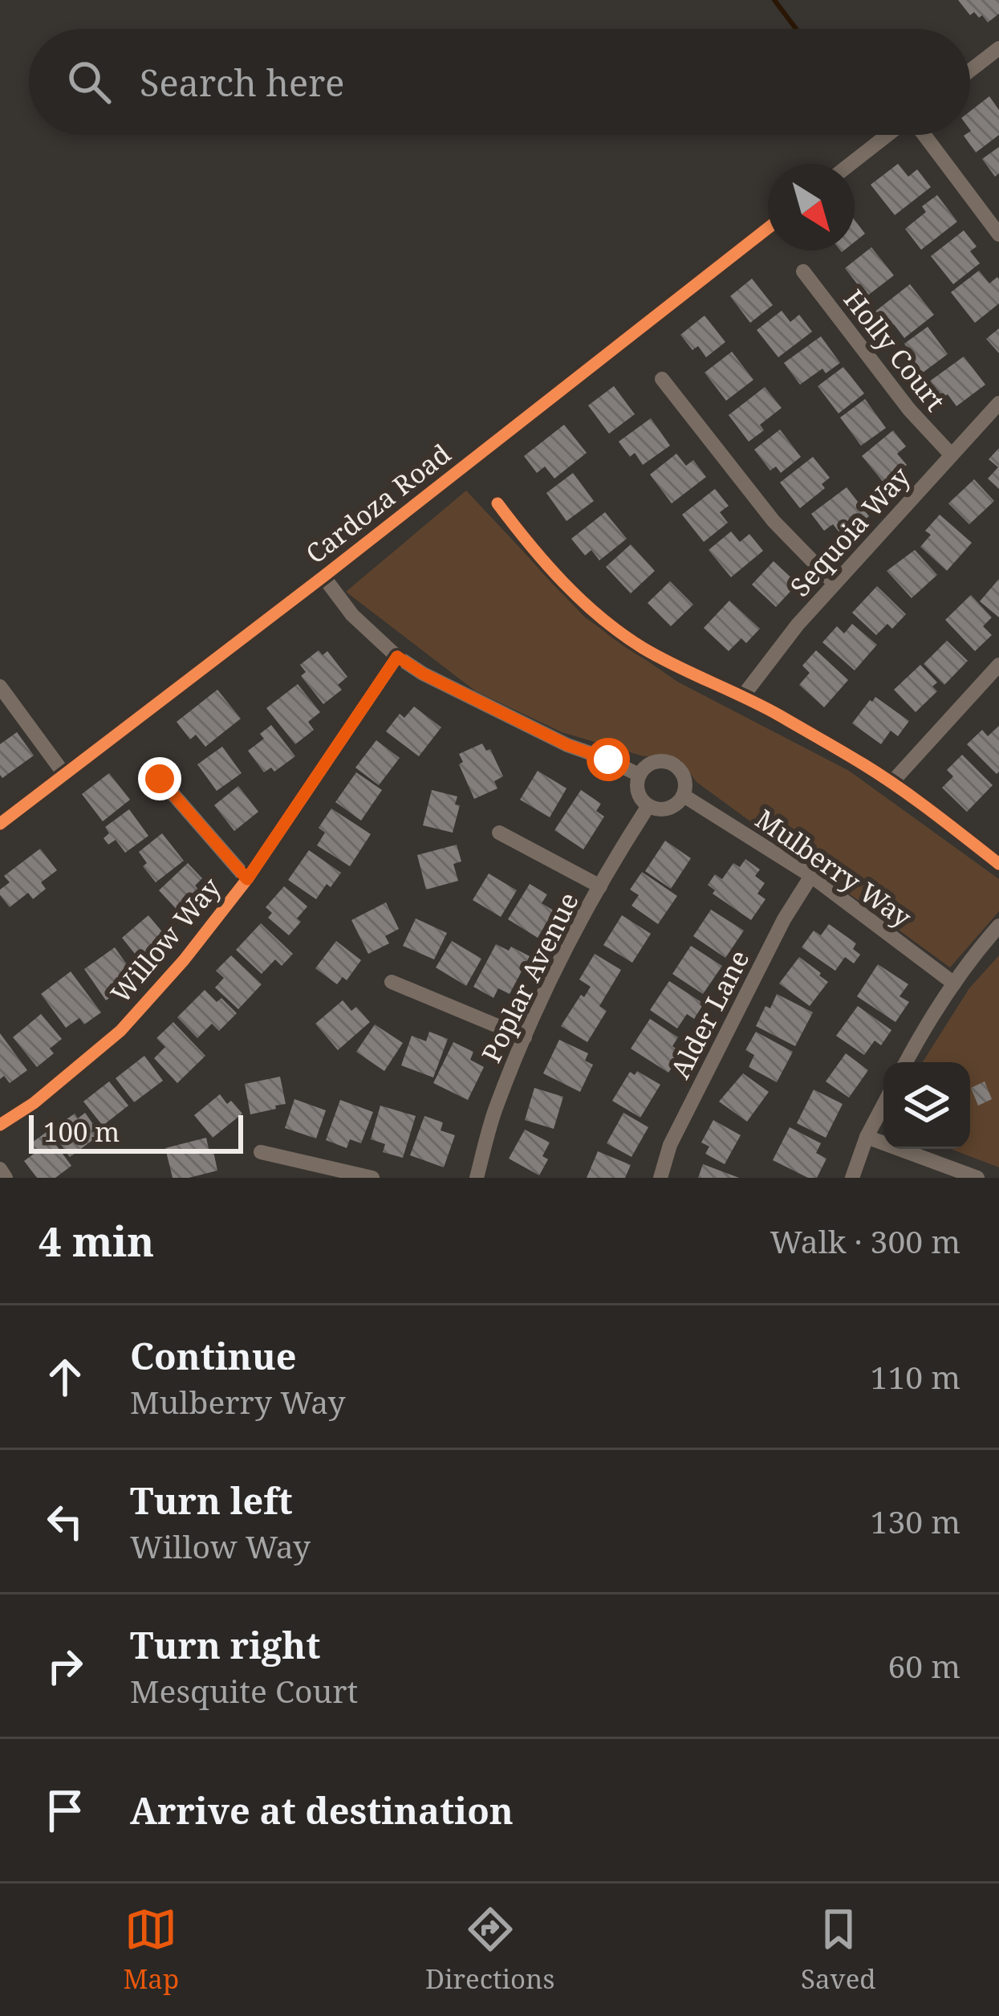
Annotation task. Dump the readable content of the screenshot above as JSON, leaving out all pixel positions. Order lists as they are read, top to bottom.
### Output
{
  "streets": {
    "street": [
      "Holly Court",
      "Cardoza Road",
      "Sequoia Way",
      "Mulberry Way",
      "Willow Way",
      "Poplar Avenue",
      "Alder Lane"
    ]
  },
  "crossings": [
    ["Holly Court", "Sequoia Way"],
    ["Mulberry Way", "Poplar Avenue"],
    ["Mulberry Way", "Alder Lane"]
  ],
  "scale_bar": "100 m",
  "north": "bottom right",
  "page": {
    "search": "Search here",
    "scale": "100 m",
    "heading": ["4 min", "Walk · 300 m"],
    "list": [
      ["Continue", "Mulberry Way", "110 m"],
      ["Turn left", "Willow Way", "130 m"],
      ["Turn right", "Mesquite Court", "60 m"],
      "Arrive at destination"
    ],
    "nav": ["Map", "Directions", "Saved"]
  }
}
